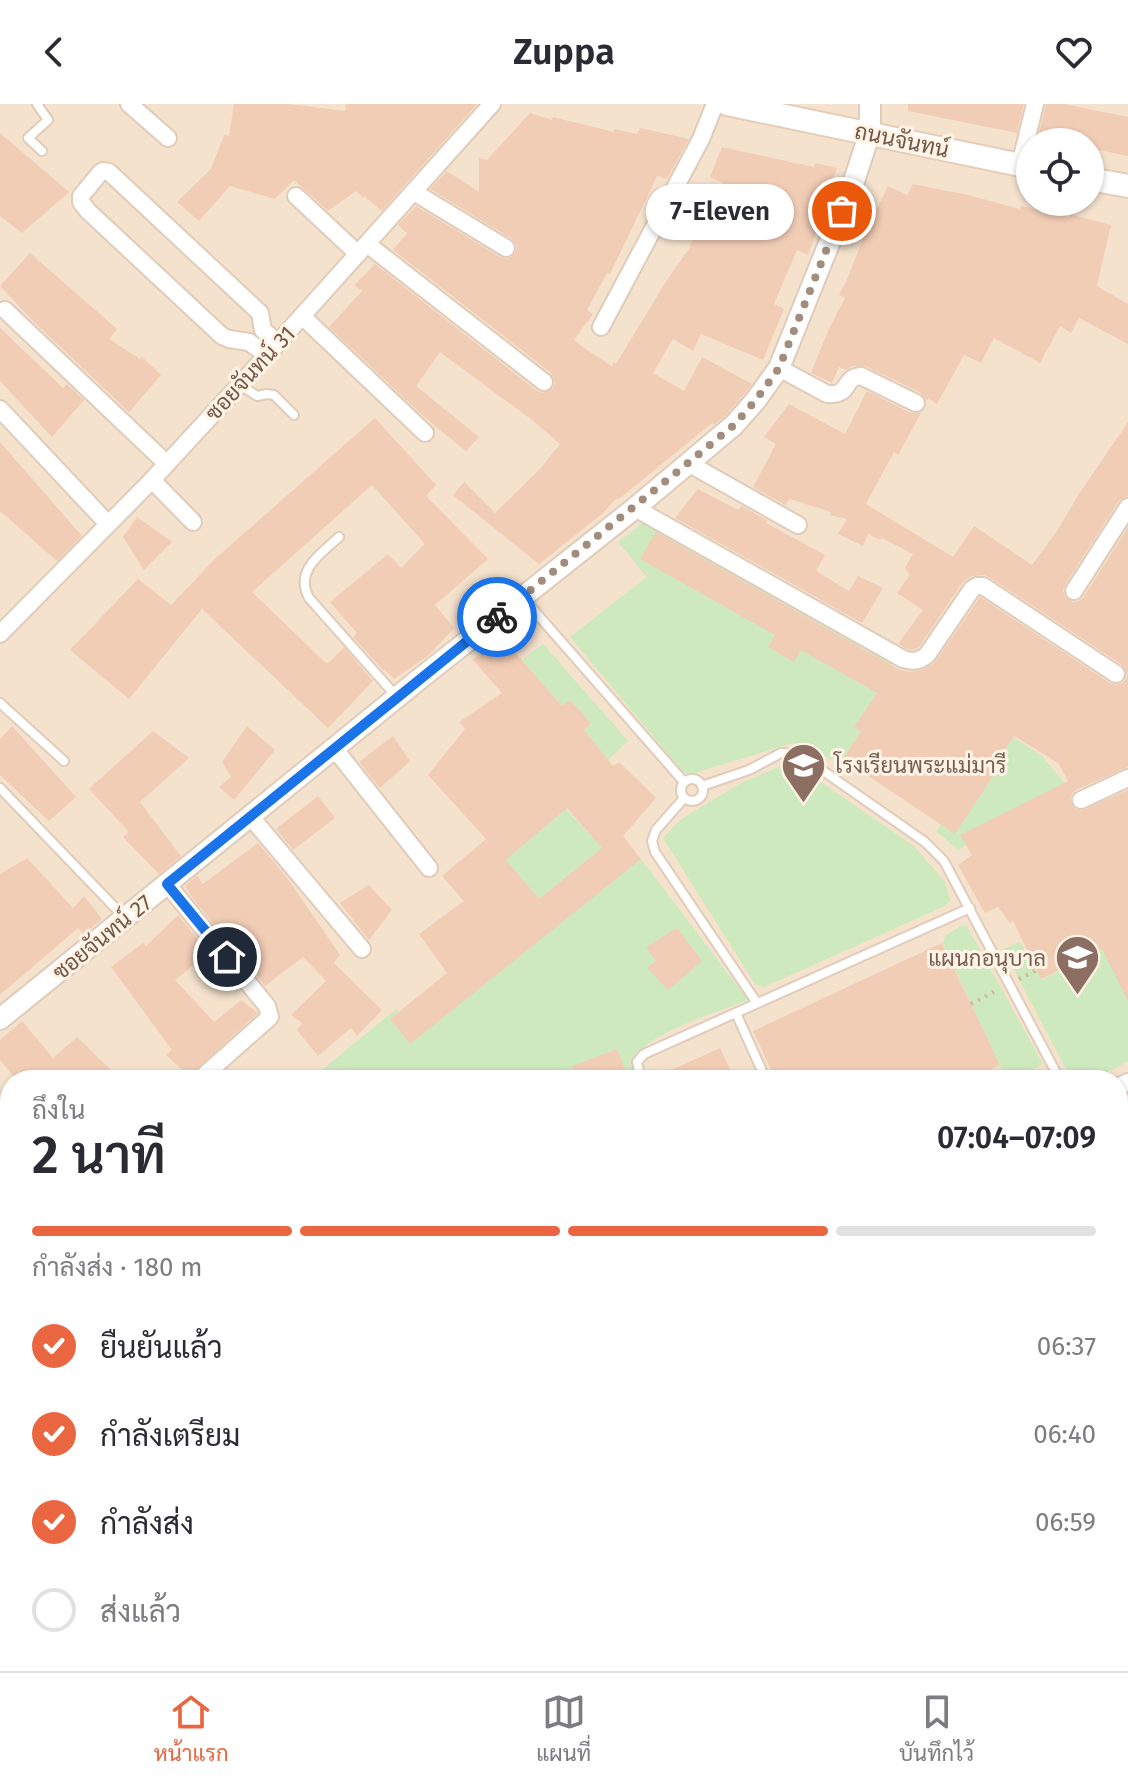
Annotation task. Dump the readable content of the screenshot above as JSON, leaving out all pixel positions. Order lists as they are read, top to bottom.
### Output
{
  "streets": {
    "main road": ["ถนนจันทน์"],
    "street": ["ซอยจันทน์ 31", "ซอยจันทน์ 27"]
  },
  "crossings": [
    ["ถนนจันทน์", "ซอยจันทน์ 27"]
  ],
  "places": {
    "other": ["7-Eleven"],
    "school or university": ["โรงเรียนพระแม่มารี", "แผนกอนุบาล"]
  },
  "page": {
    "header": "Zuppa",
    "bubble": "7-Eleven",
    "heading": ["2 นาที", "ถึงใน", "07:04–07:09"],
    "bar": "กำลังส่ง · 180 m",
    "list": [
      ["ยืนยันแล้ว", "06:37"],
      ["กำลังเตรียม", "06:40"],
      ["กำลังส่ง", "06:59"],
      "ส่งแล้ว"
    ],
    "tabs": ["หน้าแรก", "แผนที่", "บันทึกไว้"]
  }
}
